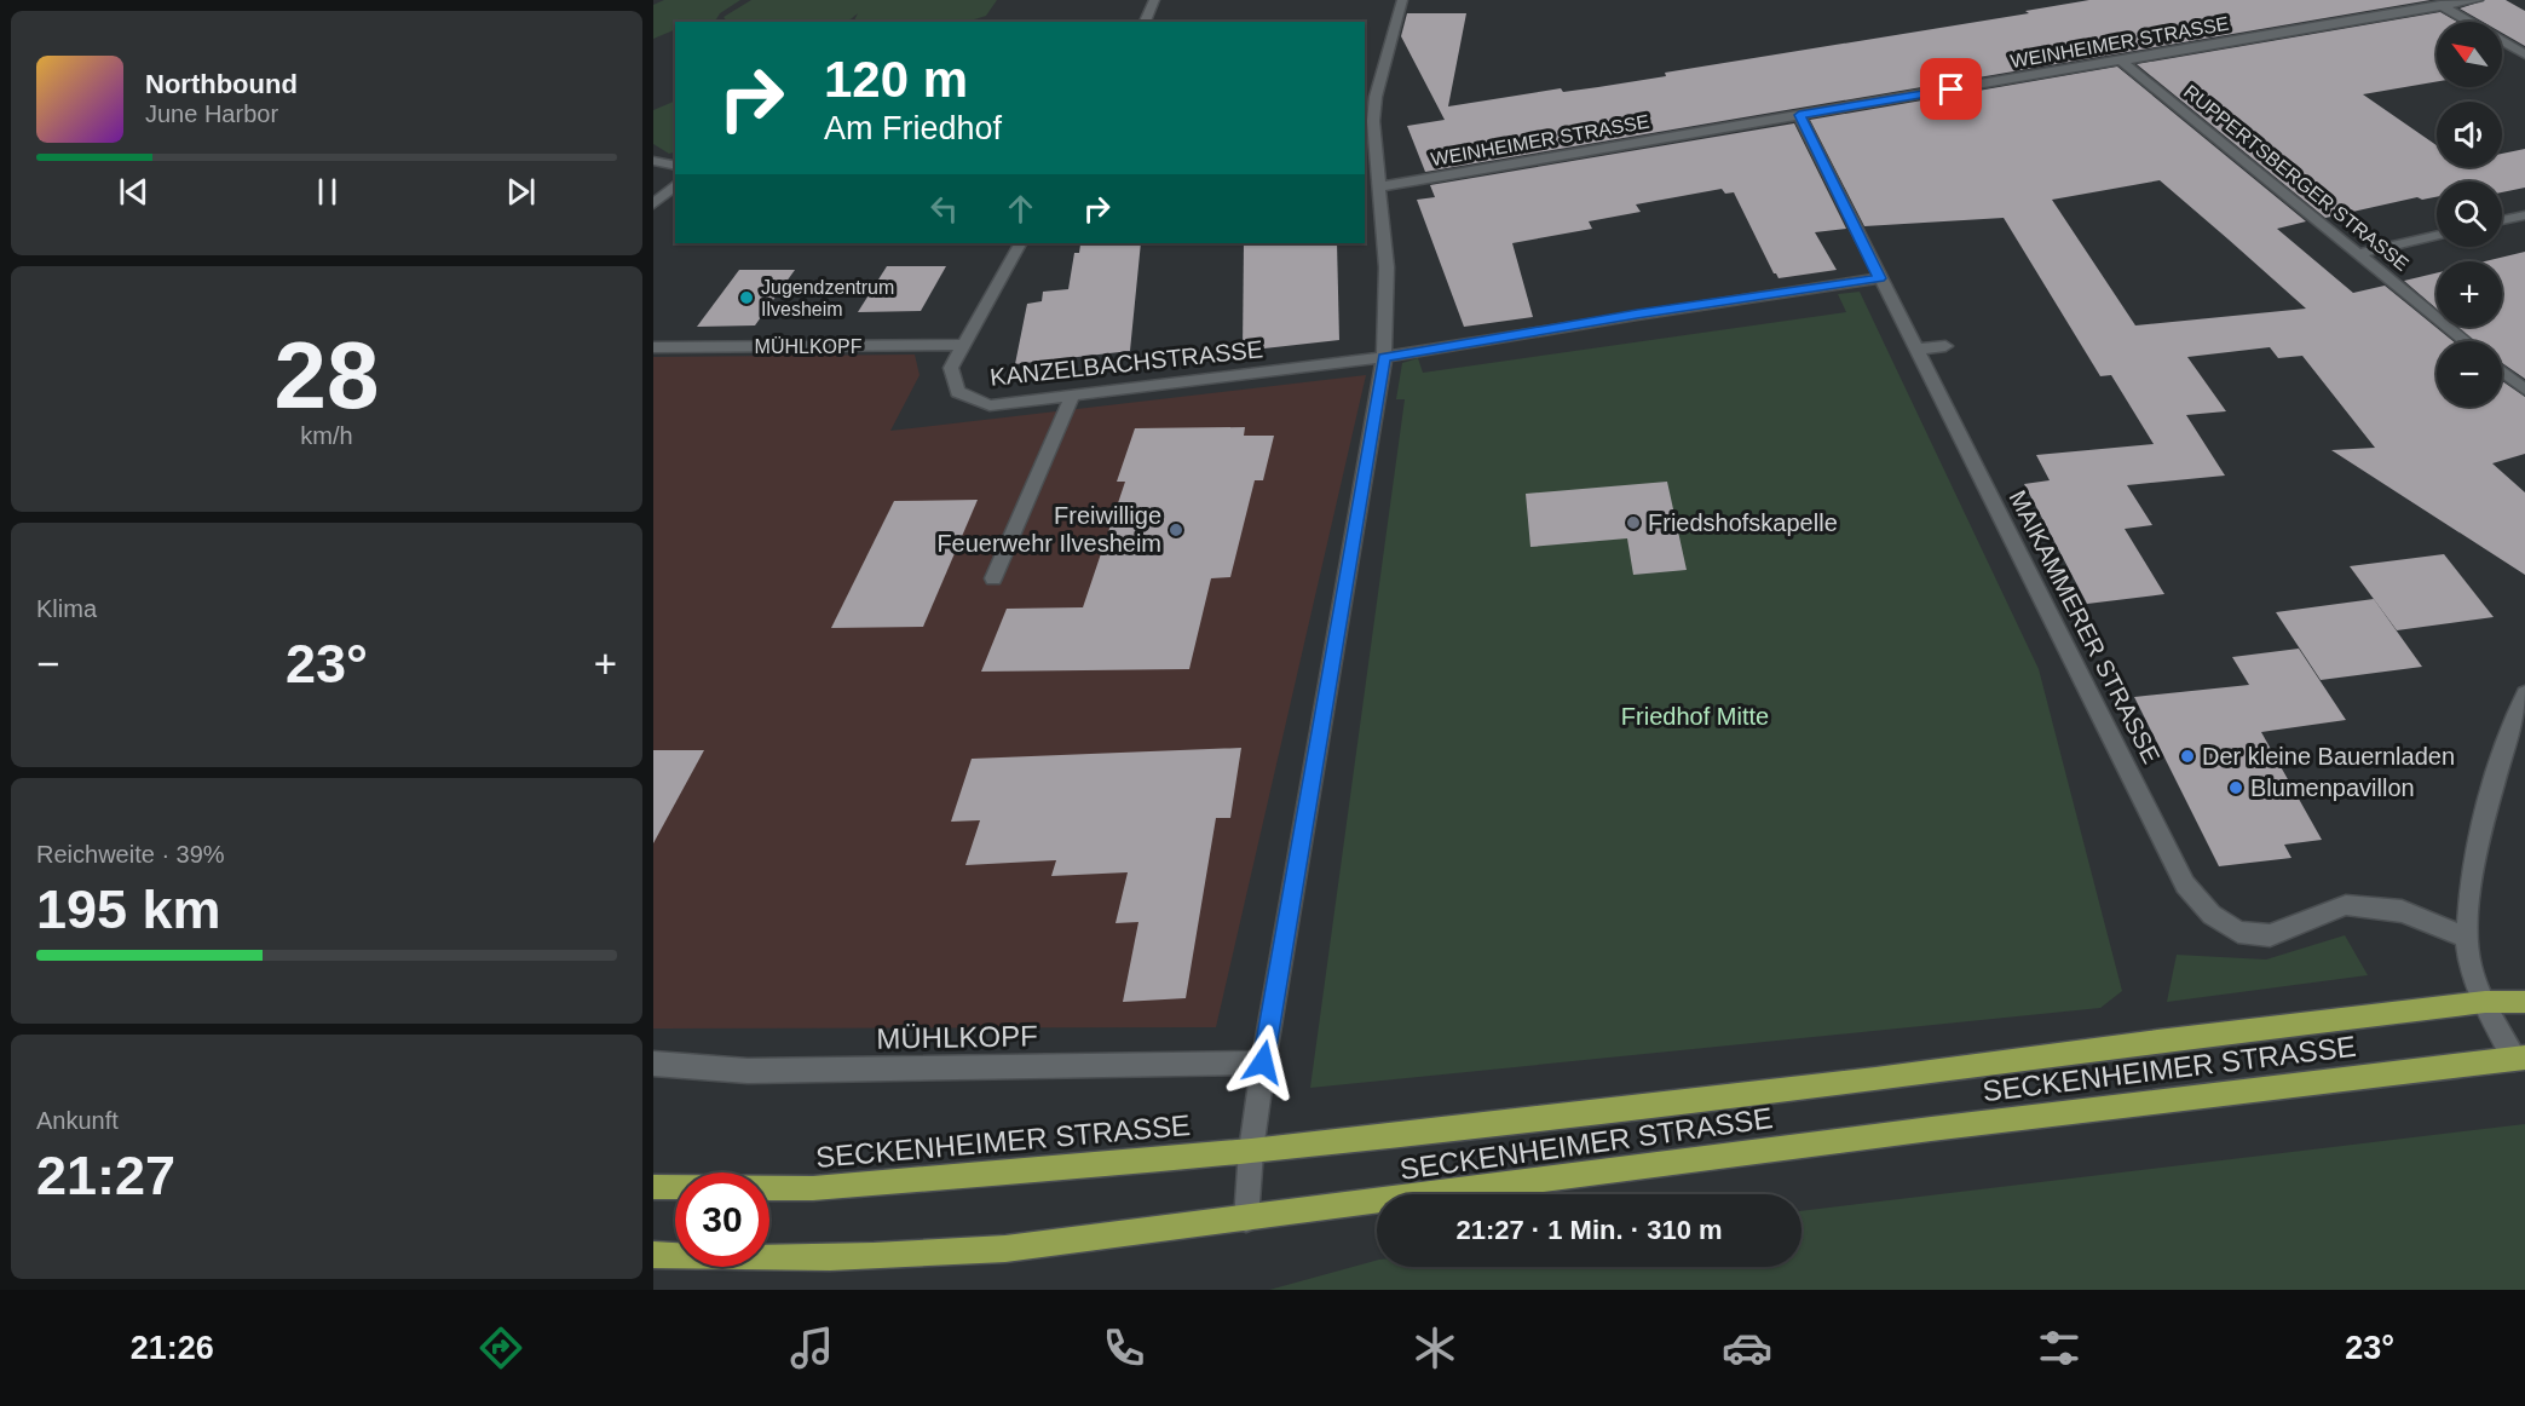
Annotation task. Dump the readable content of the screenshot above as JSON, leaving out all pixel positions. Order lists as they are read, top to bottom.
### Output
{
  "streets": {
    "main road": ["SECKENHEIMER STRASSE"],
    "street": [
      "WEINHEIMER STRASSE",
      "RUPPERTSBERGER STRASSE",
      "MÜHLKOPF",
      "KANZELBACHSTRASSE",
      "MAIKAMMERER STRASSE"
    ]
  },
  "crossings": [
    ["WEINHEIMER STRASSE", "RUPPERTSBERGER STRASSE"],
    ["WEINHEIMER STRASSE", "MAIKAMMERER STRASSE"],
    ["MÜHLKOPF", "KANZELBACHSTRASSE"],
    ["KANZELBACHSTRASSE", "MAIKAMMERER STRASSE"]
  ],
  "parks": ["Friedhof Mitte"],
  "places": [
    "Jugendzentrum Ilvesheim",
    "Friedshofskapelle",
    "Freiwillige Feuerwehr Ilvesheim",
    "Der kleine Bauernladen",
    "Blumenpavillon"
  ],
  "north": "top left",
  "page": {
    "map_buttons": ["+", "−"],
    "turn": ["120 m", "Am Friedhof"],
    "song": ["Northbound", "June Harbor"],
    "tile": [
      ["28", "km/h"],
      "Klima",
      ["Reichweite · 39%", "195 km"],
      ["Ankunft", "21:27"]
    ],
    "heat": ["−", "23°", "+"],
    "limit": "30",
    "trip": "21:27 · 1 Min. · 310 m",
    "tabs": ["21:26", "23°"]
  }
}
